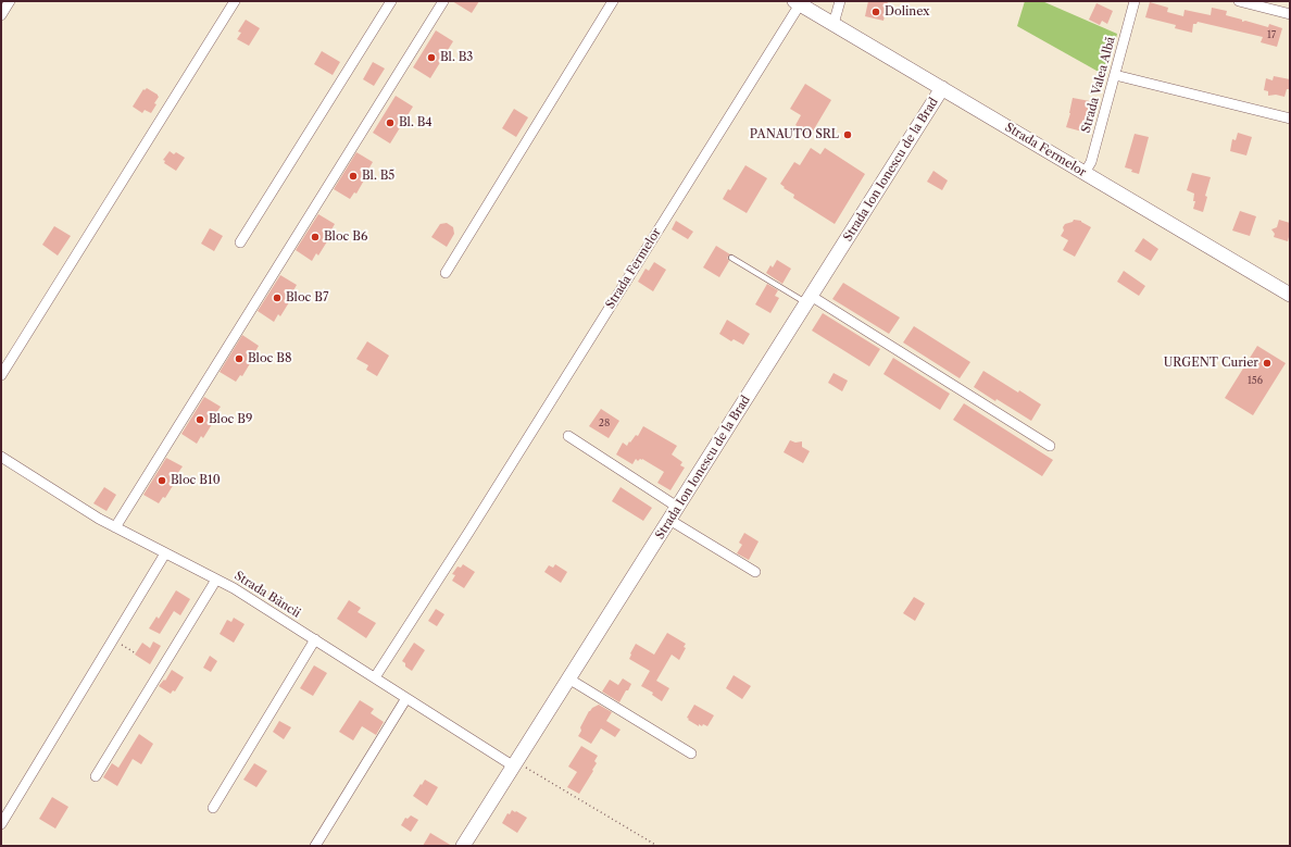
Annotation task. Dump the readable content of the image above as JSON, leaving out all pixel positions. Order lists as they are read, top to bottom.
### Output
{
  "streets": {
    "street": [
      "Strada Valea Albă",
      "Strada Fermelor",
      "Strada Ion Ionescu de la Brad",
      "Strada Băncii"
    ]
  },
  "crossings": [
    ["Strada Valea Albă", "Strada Fermelor"],
    ["Strada Fermelor", "Strada Ion Ionescu de la Brad"],
    ["Strada Fermelor", "Strada Băncii"],
    ["Strada Ion Ionescu de la Brad", "Strada Băncii"]
  ],
  "places": [
    "Dolinex",
    "Bl. B3",
    "Bl. B4",
    "PANAUTO SRL",
    "Bl. B5",
    "Bloc B6",
    "Bloc B7",
    "Bloc B8",
    "URGENT Curier",
    "Bloc B9",
    "Bloc B10"
  ],
  "house_numbers": ["17", "156", "28"]
}
